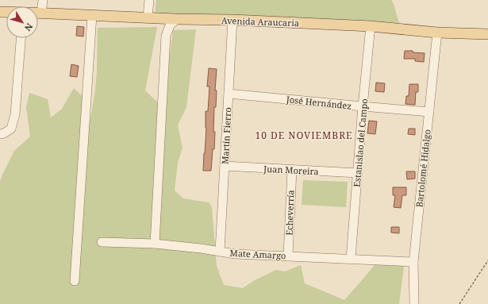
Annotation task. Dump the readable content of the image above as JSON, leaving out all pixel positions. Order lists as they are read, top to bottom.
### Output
{
  "streets": {
    "main road": ["Avenida Araucaria"],
    "street": [
      "José Hernández",
      "Martín Fierro",
      "Estanislao del Campo",
      "Bartolomé Hidalgo",
      "Juan Moreira",
      "Echeverría",
      "Mate Amargo"
    ]
  },
  "crossings": [
    ["Avenida Araucaria", "Martín Fierro"],
    ["Avenida Araucaria", "Estanislao del Campo"],
    ["Avenida Araucaria", "Bartolomé Hidalgo"],
    ["José Hernández", "Martín Fierro"],
    ["José Hernández", "Estanislao del Campo"],
    ["José Hernández", "Bartolomé Hidalgo"],
    ["Martín Fierro", "Juan Moreira"],
    ["Martín Fierro", "Mate Amargo"],
    ["Estanislao del Campo", "Juan Moreira"],
    ["Estanislao del Campo", "Mate Amargo"],
    ["Bartolomé Hidalgo", "Mate Amargo"],
    ["Juan Moreira", "Echeverría"],
    ["Echeverría", "Mate Amargo"]
  ],
  "districts": ["10 DE NOVIEMBRE"],
  "north": "bottom right"
}
